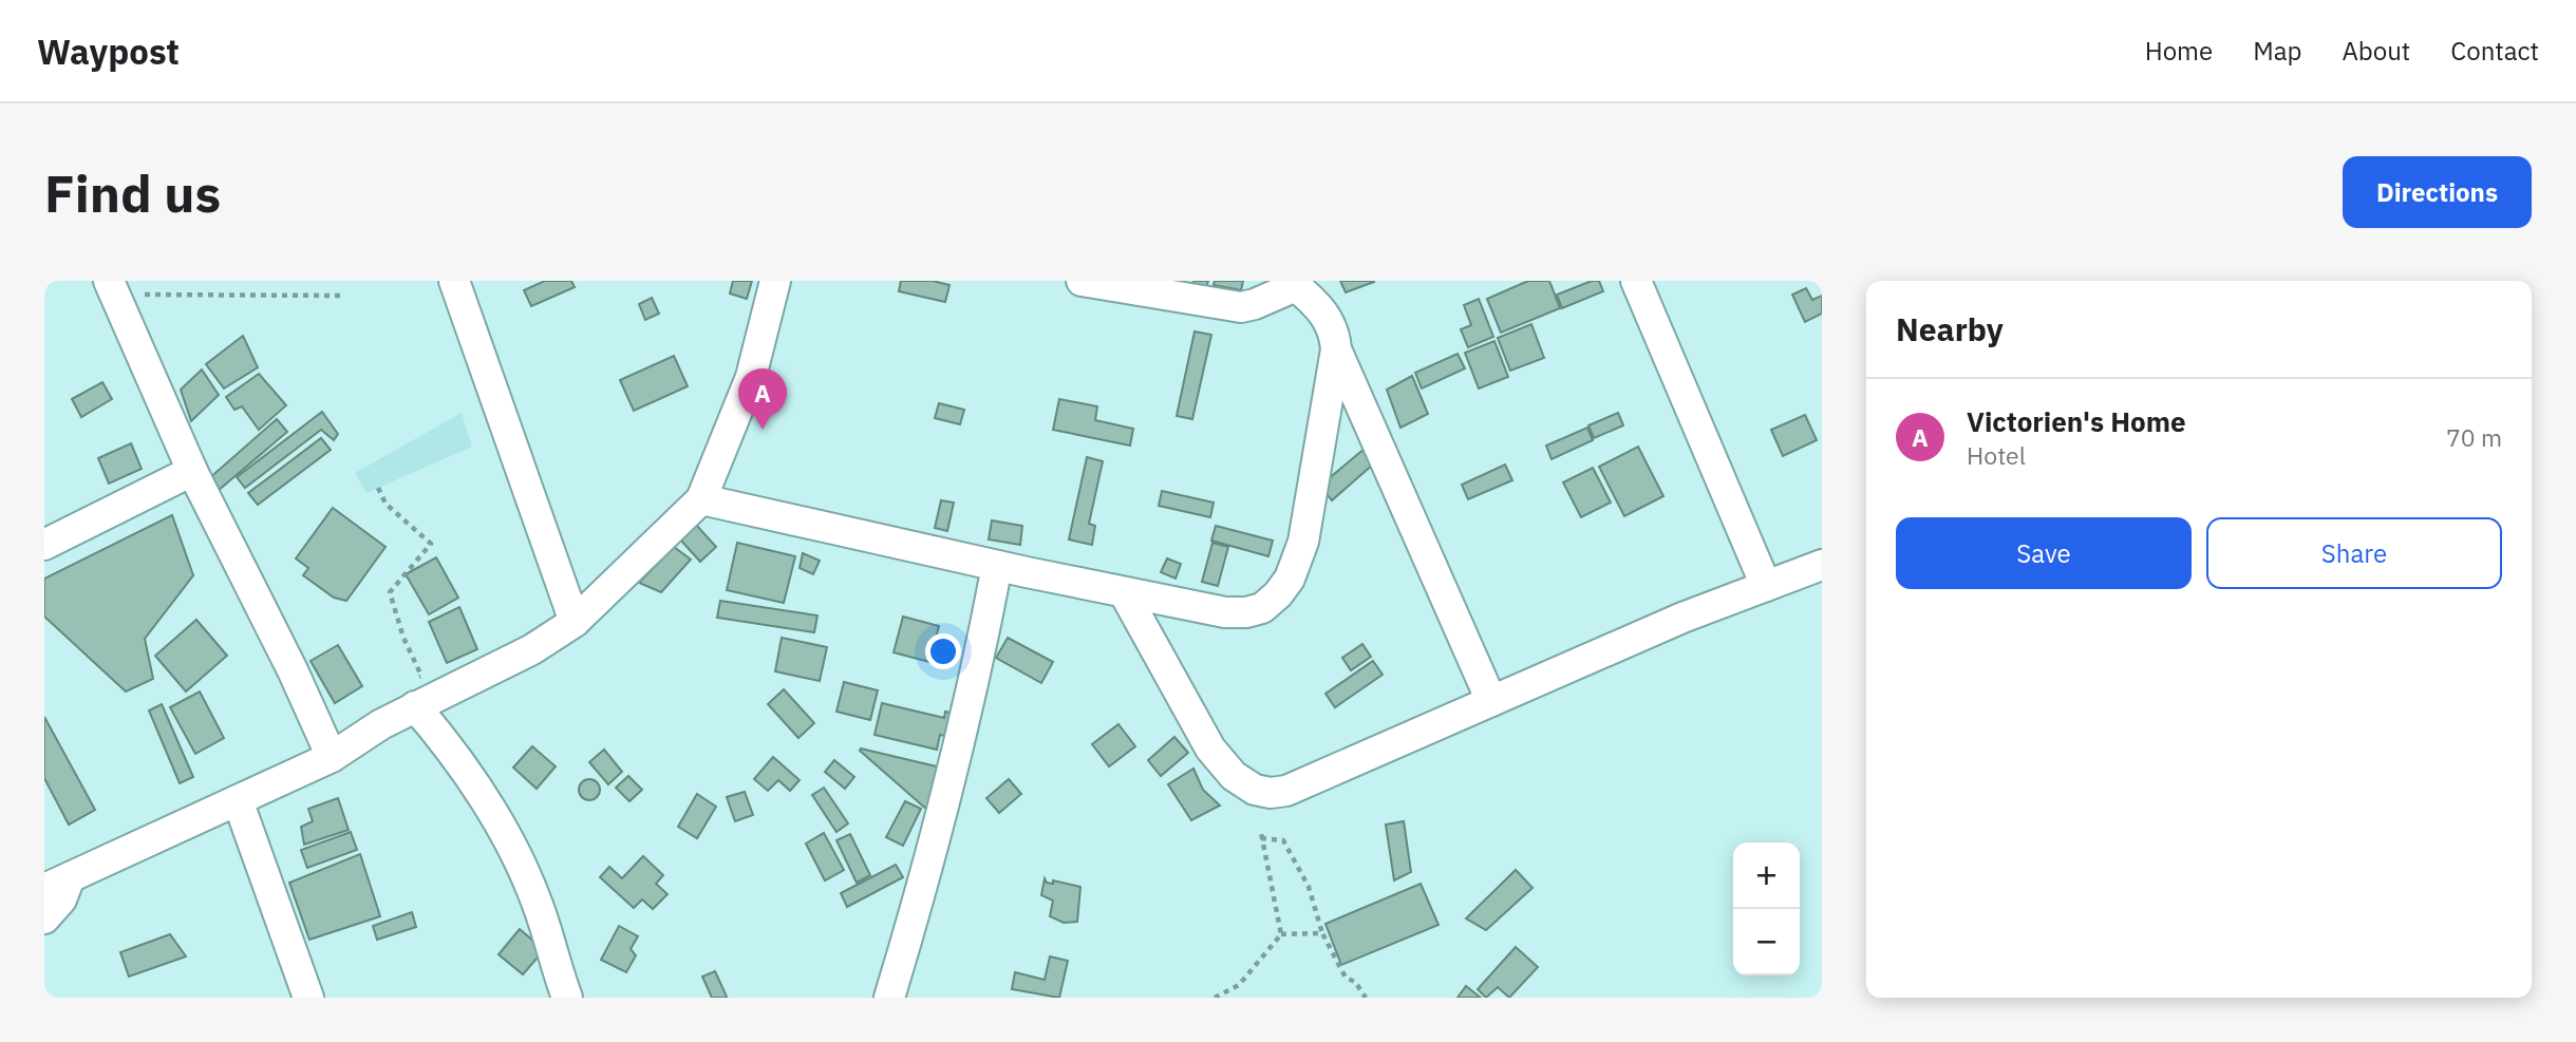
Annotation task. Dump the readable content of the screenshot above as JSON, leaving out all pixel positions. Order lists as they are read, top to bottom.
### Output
{
  "page": {
    "header": "Waypost",
    "nav": [
      "Home",
      "Map",
      "About",
      "Contact"
    ],
    "buttons": [
      "Directions",
      ["Save", "Share"]
    ],
    "title": "Find us",
    "heading": "Nearby",
    "pins": "A",
    "list": [
      {
        "mark": "A",
        "name": "Victorien's Home",
        "note": "Hotel",
        "value": "70 m"
      }
    ],
    "map_buttons": ["+", "−"]
  }
}
